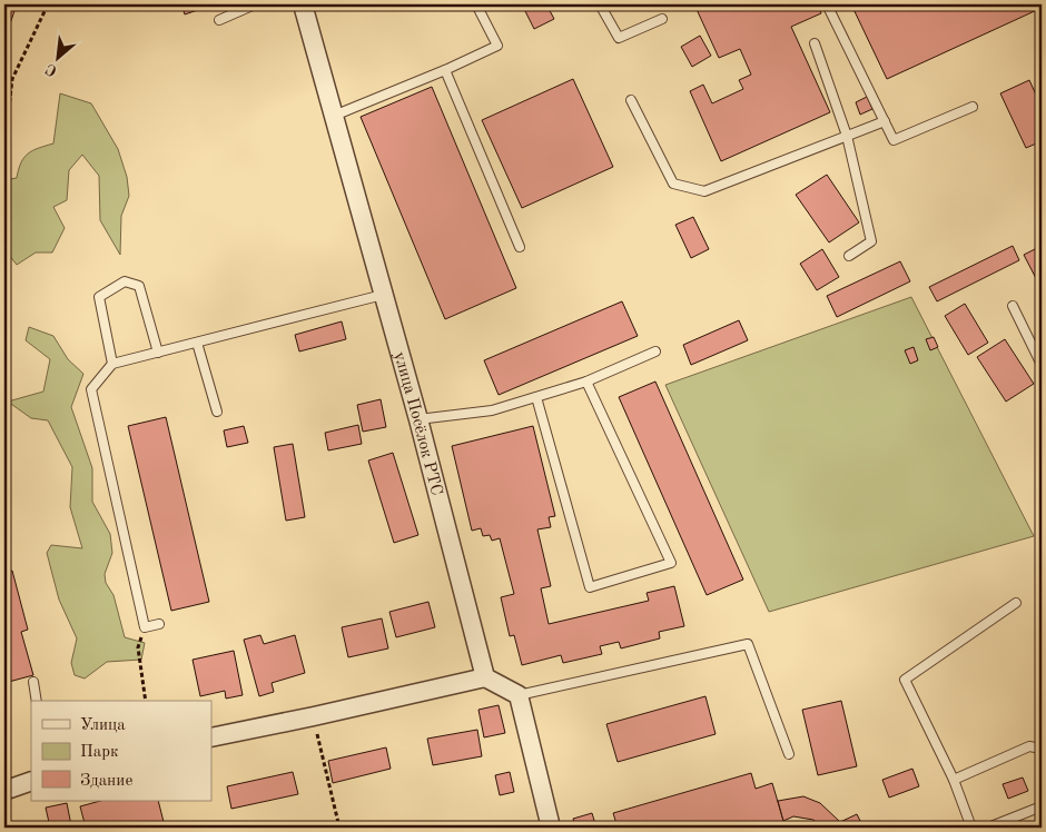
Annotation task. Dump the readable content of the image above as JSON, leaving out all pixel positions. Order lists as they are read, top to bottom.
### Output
{
  "streets": {
    "street": ["улица Посёлок РТС"]
  },
  "legend": ["Улица", "Парк", "Здание"],
  "north": "bottom left"
}
